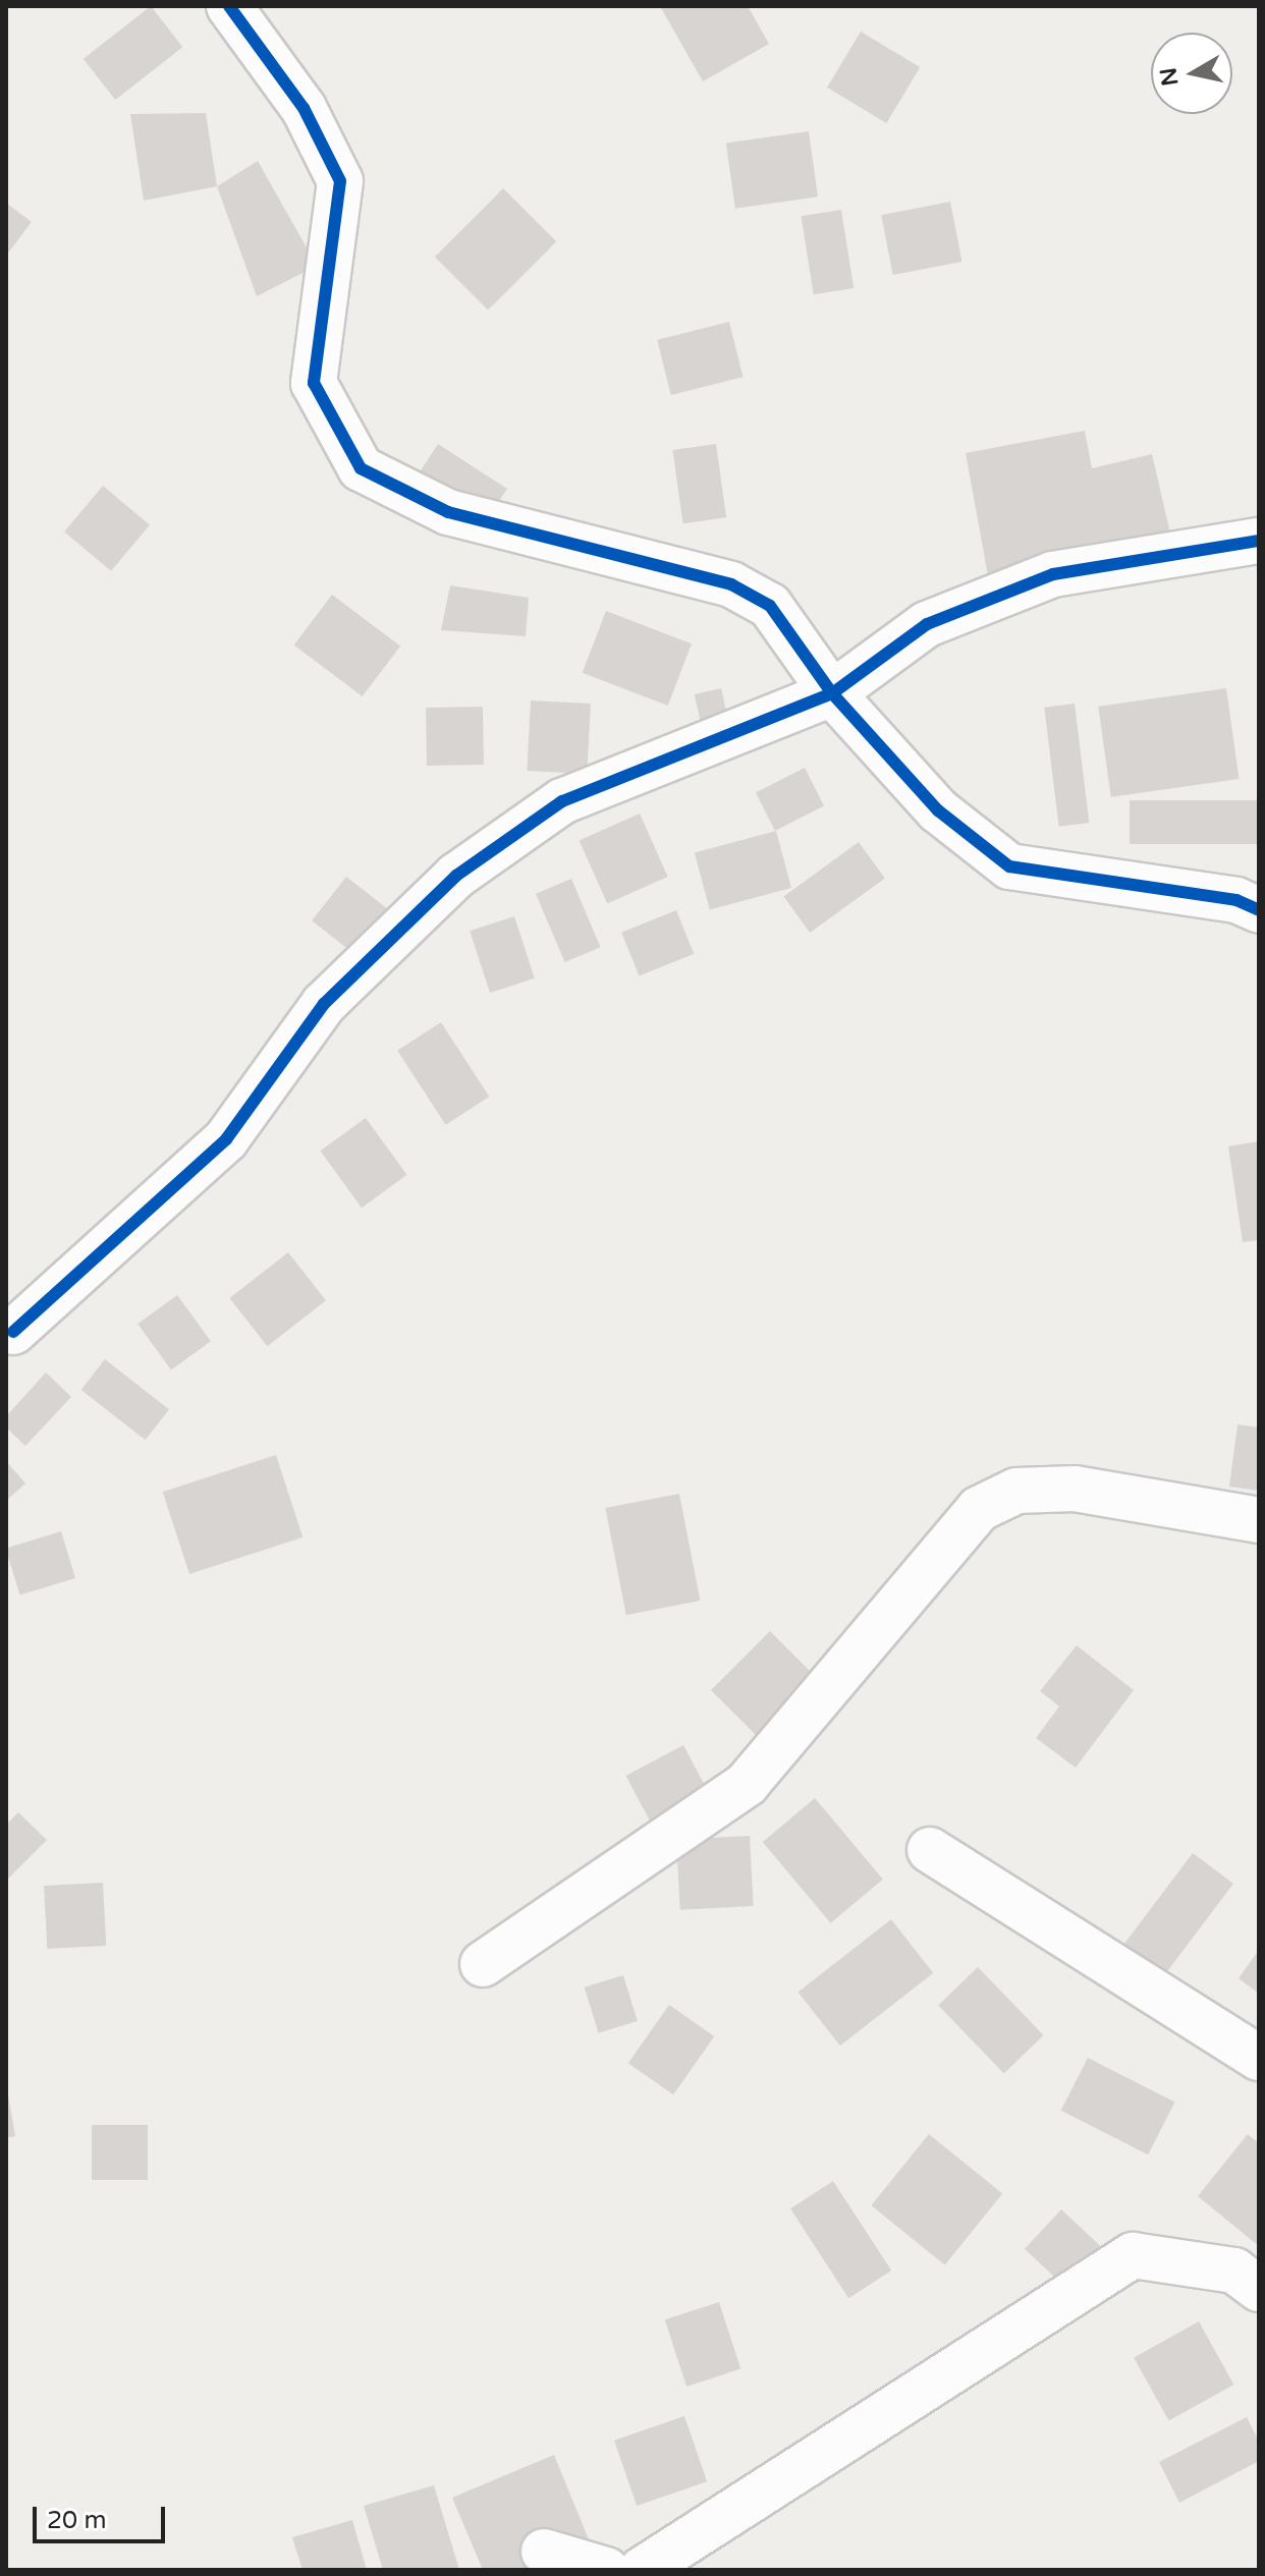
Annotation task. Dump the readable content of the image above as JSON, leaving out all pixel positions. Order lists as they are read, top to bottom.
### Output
{
  "scale_bar": "20 m",
  "north": "left"
}
